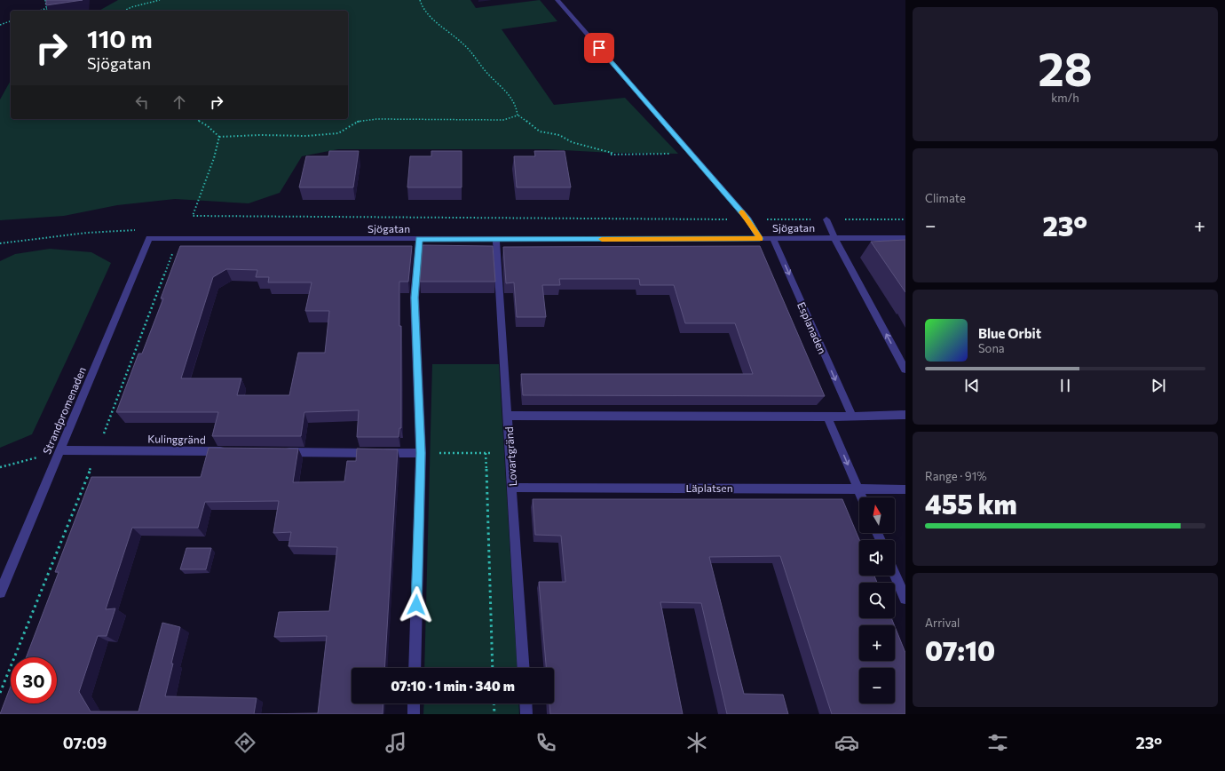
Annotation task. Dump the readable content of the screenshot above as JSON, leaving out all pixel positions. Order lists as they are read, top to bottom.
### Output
{
  "streets": {
    "street": [
      "Sjögatan",
      "Esplanaden",
      "Strandpromenaden",
      "Kulinggränd",
      "Lovartgränd",
      "Läplatsen"
    ]
  },
  "crossings": [
    ["Sjögatan", "Esplanaden"],
    ["Sjögatan", "Strandpromenaden"],
    ["Sjögatan", "Lovartgränd"],
    ["Strandpromenaden", "Kulinggränd"],
    ["Lovartgränd", "Läplatsen"]
  ],
  "north": "top",
  "page": {
    "tile": [
      ["28", "km/h"],
      "Climate",
      ["Range · 91%", "455 km"],
      ["Arrival", "07:10"]
    ],
    "turn": ["110 m", "Sjögatan"],
    "heat": ["−", "23°", "+"],
    "song": ["Blue Orbit", "Sona"],
    "map_buttons": ["+", "−"],
    "limit": "30",
    "trip": "07:10 · 1 min · 340 m",
    "tabs": ["07:09", "23°"]
  }
}
